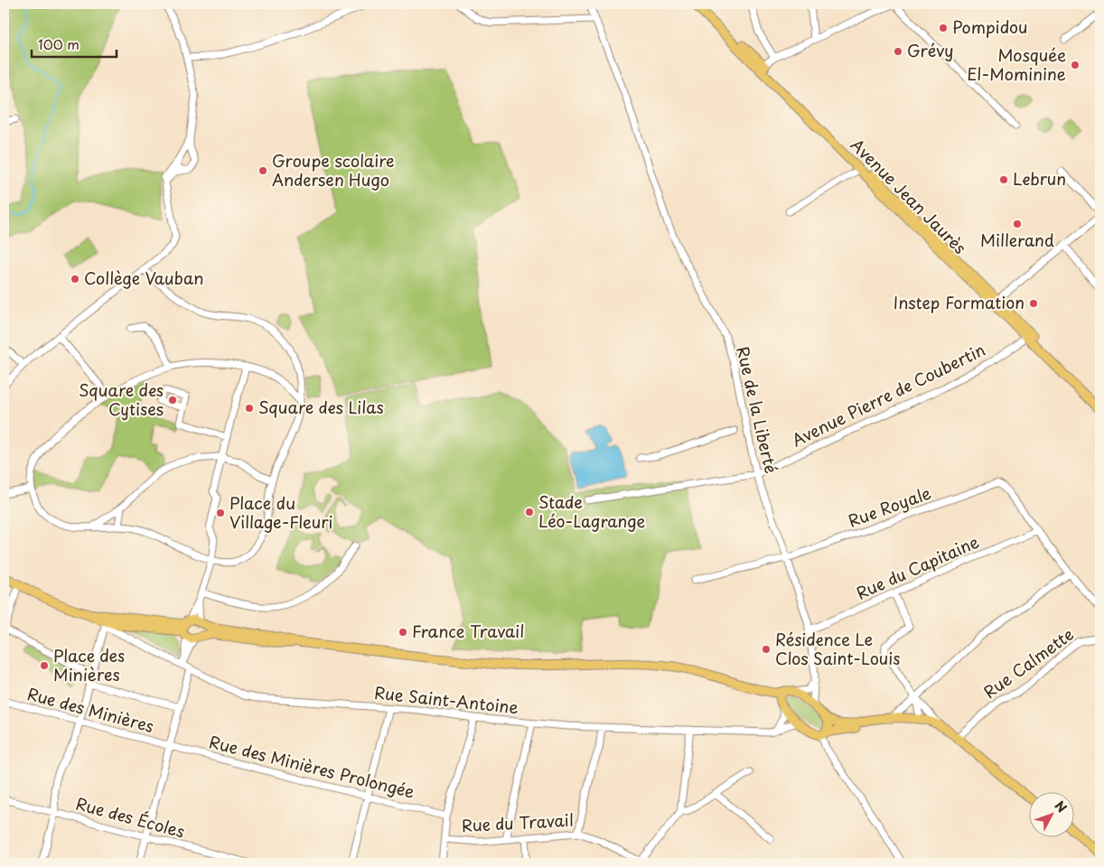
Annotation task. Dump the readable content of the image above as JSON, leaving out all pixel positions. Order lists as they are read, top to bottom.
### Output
{
  "streets": {
    "main road": ["Avenue Jean Jaurès"],
    "street": [
      "Avenue Pierre de Coubertin",
      "Rue de la Liberté",
      "Rue Royale",
      "Rue du Capitaine",
      "Rue Calmette",
      "Rue Saint-Antoine",
      "Rue des Minières",
      "Rue des Minières Prolongée",
      "Rue des Écoles",
      "Rue du Travail"
    ]
  },
  "crossings": [
    ["Avenue Jean Jaurès", "Avenue Pierre de Coubertin"],
    ["Avenue Pierre de Coubertin", "Rue de la Liberté"],
    ["Rue de la Liberté", "Rue Royale"],
    ["Rue de la Liberté", "Rue du Capitaine"],
    ["Rue Royale", "Rue du Capitaine"],
    ["Rue des Minières", "Rue des Minières Prolongée"]
  ],
  "places": [
    "Pompidou",
    "Grévy",
    "Mosquée El-Mominine",
    "Groupe scolaire Andersen Hugo",
    "Lebrun",
    "Millerand",
    "Collège Vauban",
    "Instep Formation",
    "Square des Cytises",
    "Square des Lilas",
    "Stade Léo-Lagrange",
    "Place du Village-Fleuri",
    "France Travail",
    "Résidence Le Clos Saint-Louis",
    "Place des Minières"
  ],
  "scale_bar": "100 m",
  "north": "top right"
}
